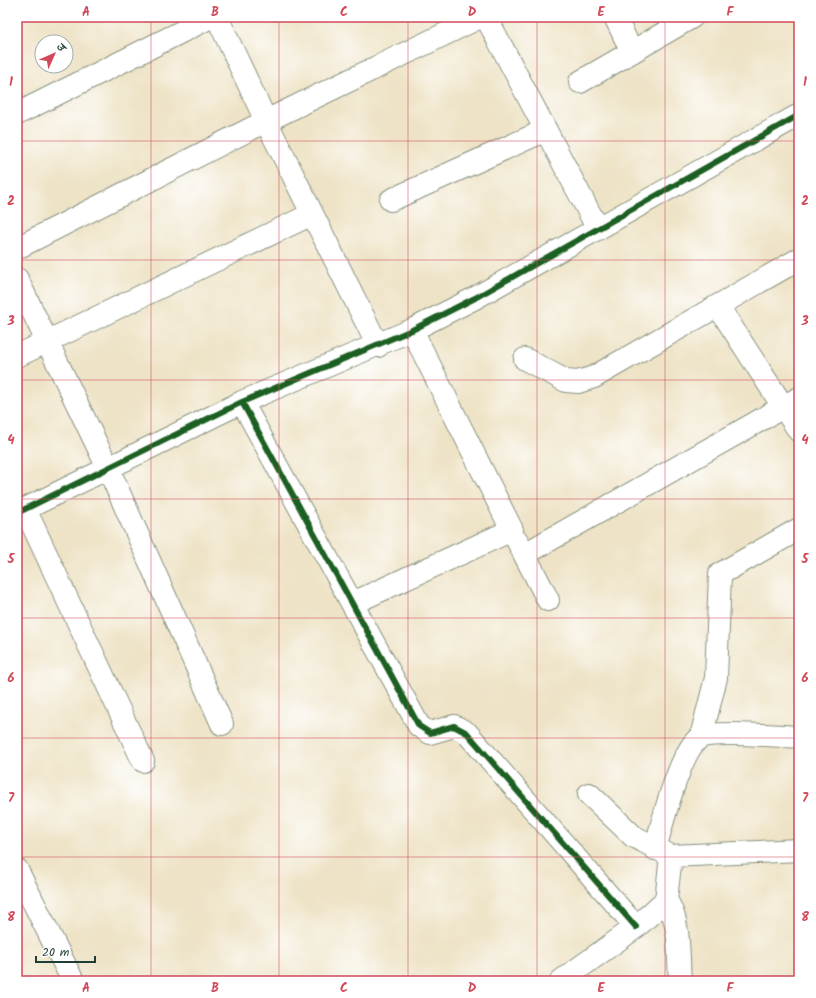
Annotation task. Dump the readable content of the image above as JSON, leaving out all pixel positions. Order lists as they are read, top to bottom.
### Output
{
  "scale_bar": "20 m",
  "north": "top right",
  "grid": {
    "columns": [
      "A",
      "B",
      "C",
      "D",
      "E",
      "F"
    ],
    "rows": [
      "1",
      "2",
      "3",
      "4",
      "5",
      "6",
      "7",
      "8"
    ]
  }
}
